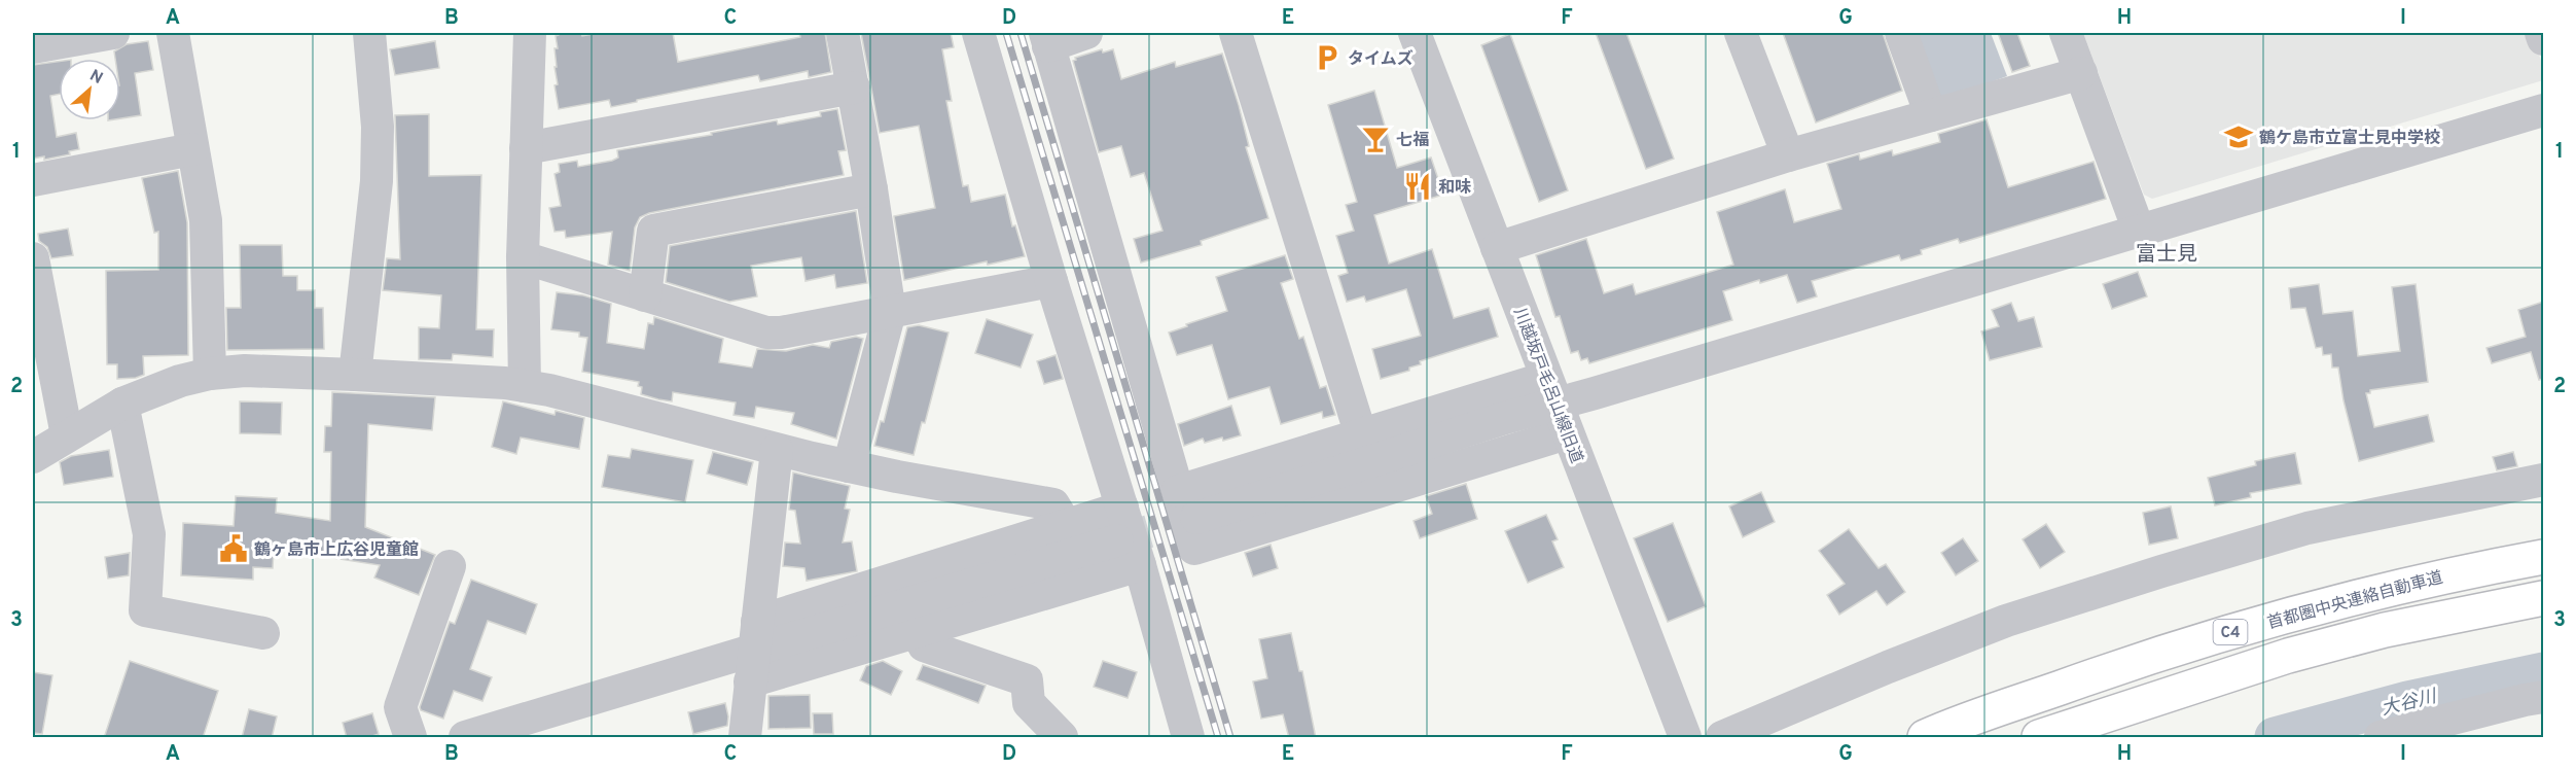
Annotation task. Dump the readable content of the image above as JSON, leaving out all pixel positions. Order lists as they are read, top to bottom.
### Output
{
  "streets": {
    "highway": ["首都圏中央連絡自動車道", "C4"],
    "street": ["川越坂戸毛呂山線旧道"]
  },
  "districts": ["富士見"],
  "water": ["大谷川"],
  "places": {
    "parking": ["タイムズ"],
    "school or university": ["鶴ケ島市立富士見中学校"],
    "bar": ["七福"],
    "restaurant": ["和味"],
    "public building": ["鶴ヶ島市上広谷児童館"]
  },
  "north": "top right",
  "grid": {
    "columns": [
      "A",
      "B",
      "C",
      "D",
      "E",
      "F",
      "G",
      "H",
      "I"
    ],
    "rows": ["1", "2", "3"]
  }
}
